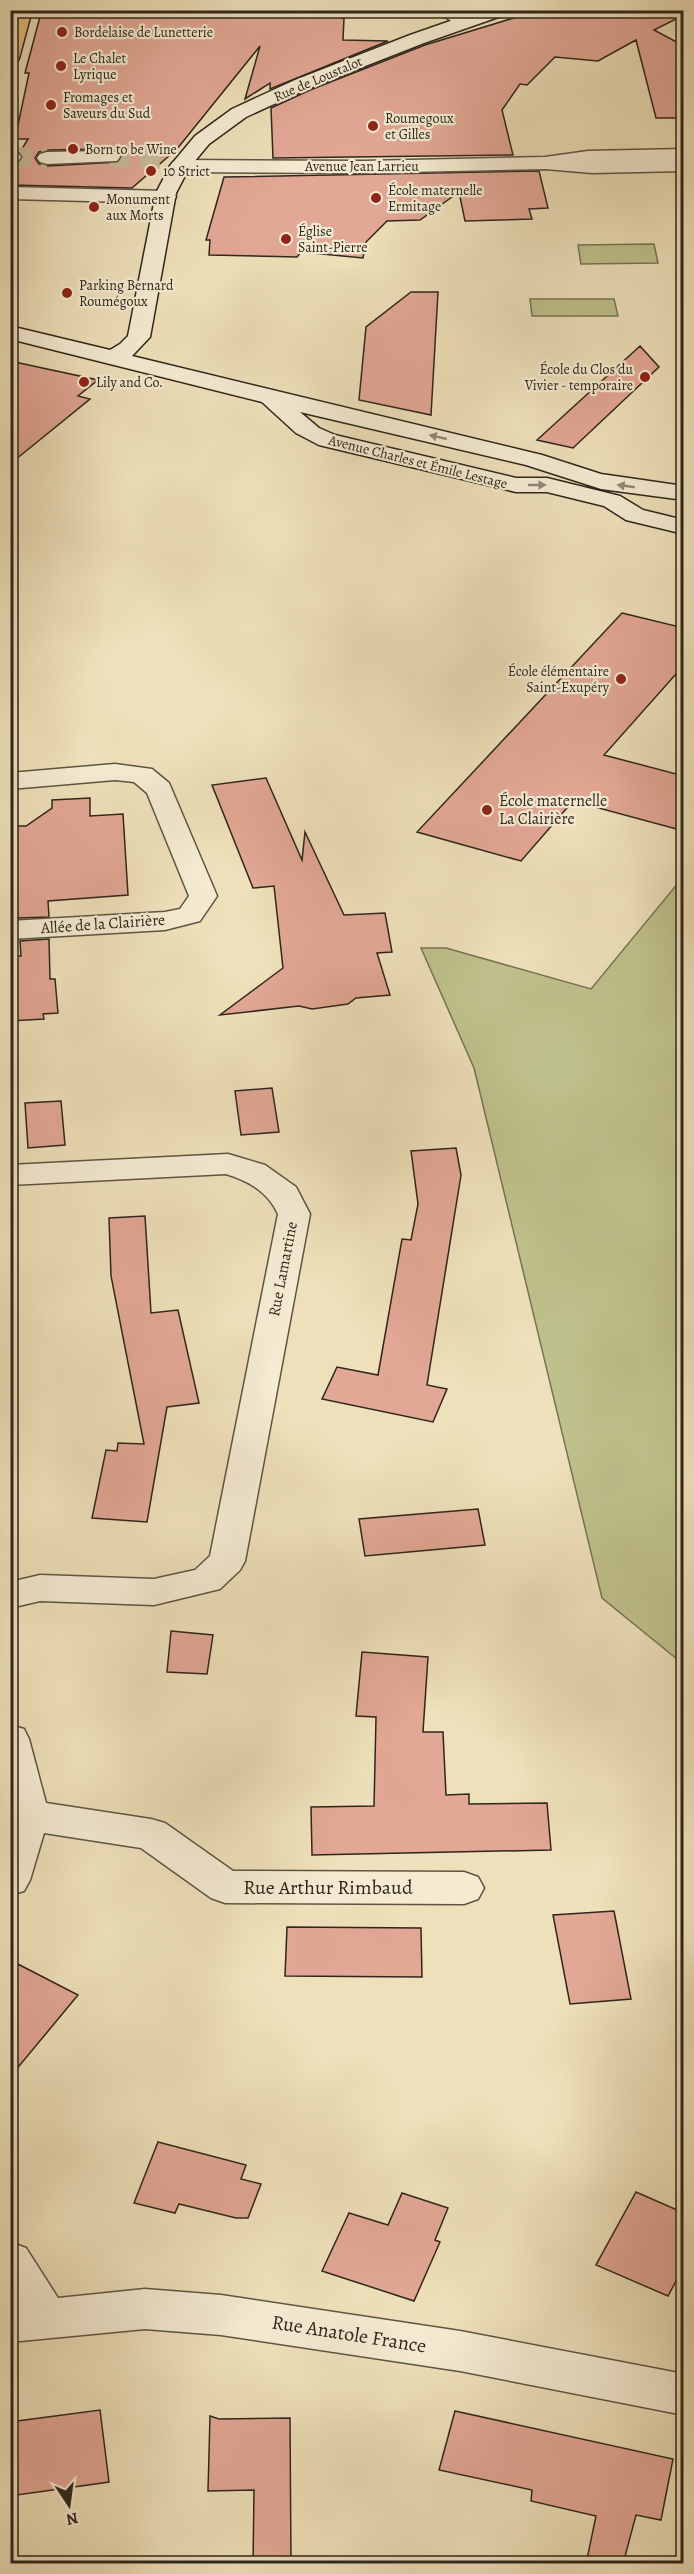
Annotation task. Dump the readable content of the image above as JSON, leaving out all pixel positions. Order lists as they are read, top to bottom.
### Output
{
  "streets": {
    "street": [
      "Rue de Loustalot",
      "Avenue Jean Larrieu",
      "Avenue Charles et Émile Lestage",
      "Allée de la Clairière",
      "Rue Lamartine",
      "Rue Arthur Rimbaud",
      "Rue Anatole France"
    ]
  },
  "crossings": [
    ["Rue de Loustalot", "Avenue Jean Larrieu"],
    ["Rue de Loustalot", "Avenue Charles et Émile Lestage"]
  ],
  "places": [
    "Bordelaise de Lunetterie",
    "Le Chalet Lyrique",
    "Fromages et Saveurs du Sud",
    "Roumegoux et Gilles",
    "Born to be Wine",
    "10 Strict",
    "École maternelle Ermitage",
    "Monument aux Morts",
    "Église Saint-Pierre",
    "Parking Bernard Roumégoux",
    "École du Clos du Vivier - temporaire",
    "Lily and Co.",
    "École élémentaire Saint-Exupéry",
    "École maternelle La Clairière"
  ],
  "north": "bottom"
}
